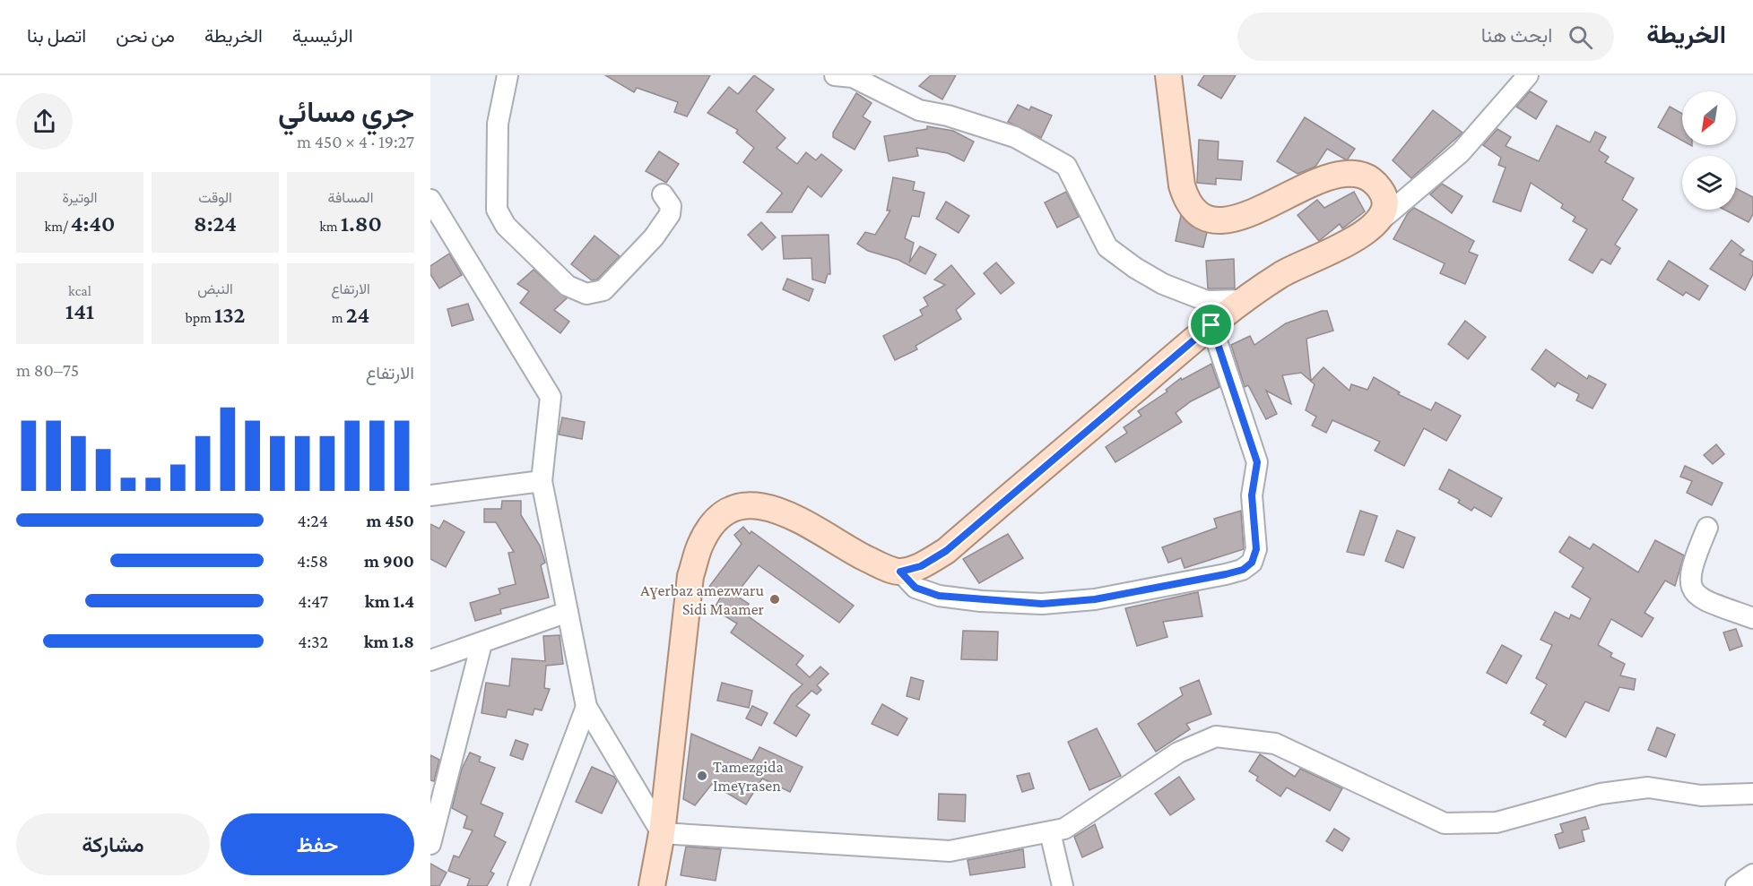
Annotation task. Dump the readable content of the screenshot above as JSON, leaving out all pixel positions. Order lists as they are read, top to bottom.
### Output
{
  "places": ["Aɣerbaz amezwaru Sidi Maamer", "Tamezgida Imeɣrasen"],
  "north": "bottom left",
  "page": {
    "header": "الخريطة",
    "search": "ابحث هنا",
    "nav": [
      "الرئيسية",
      "الخريطة",
      "من نحن",
      "اتصل بنا"
    ],
    "heading": ["جري مسائي", "19:27 · 4 × 450 m"],
    "stats": [
      ["المسافة", "1.80 km"],
      ["الوقت", "8:24"],
      ["الوتيرة", "4:40 /km"],
      ["الارتفاع", "24 m"],
      ["النبض", "132 bpm"],
      ["kcal", "141"]
    ],
    "chart": ["الارتفاع", "75–80 m"],
    "list": [
      {
        "name": "450 m",
        "note": "4:24"
      },
      {
        "name": "900 m",
        "note": "4:58"
      },
      {
        "name": "1.4 km",
        "note": "4:47"
      },
      {
        "name": "1.8 km",
        "note": "4:32"
      }
    ],
    "buttons": ["حفظ", "مشاركة"]
  }
}
